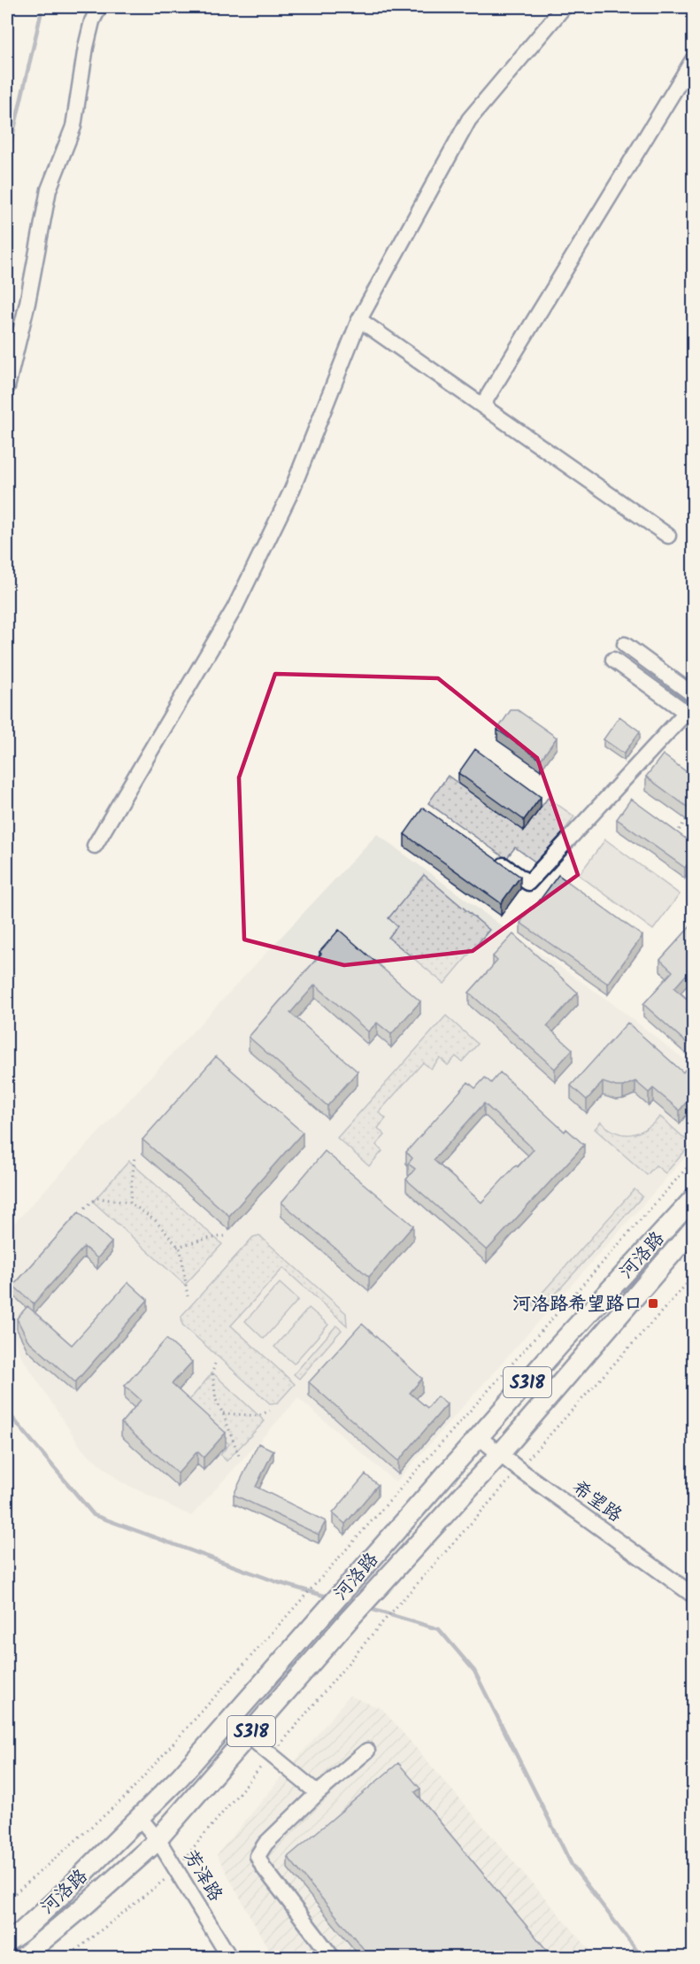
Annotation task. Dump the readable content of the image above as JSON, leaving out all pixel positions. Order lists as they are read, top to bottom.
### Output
{
  "streets": {
    "main road": ["河洛路", "S318"],
    "street": ["希望路", "芳泽路"]
  },
  "crossings": [
    ["河洛路", "希望路"],
    ["河洛路", "芳泽路"]
  ],
  "places": {
    "transit": ["河洛路希望路口"]
  }
}
